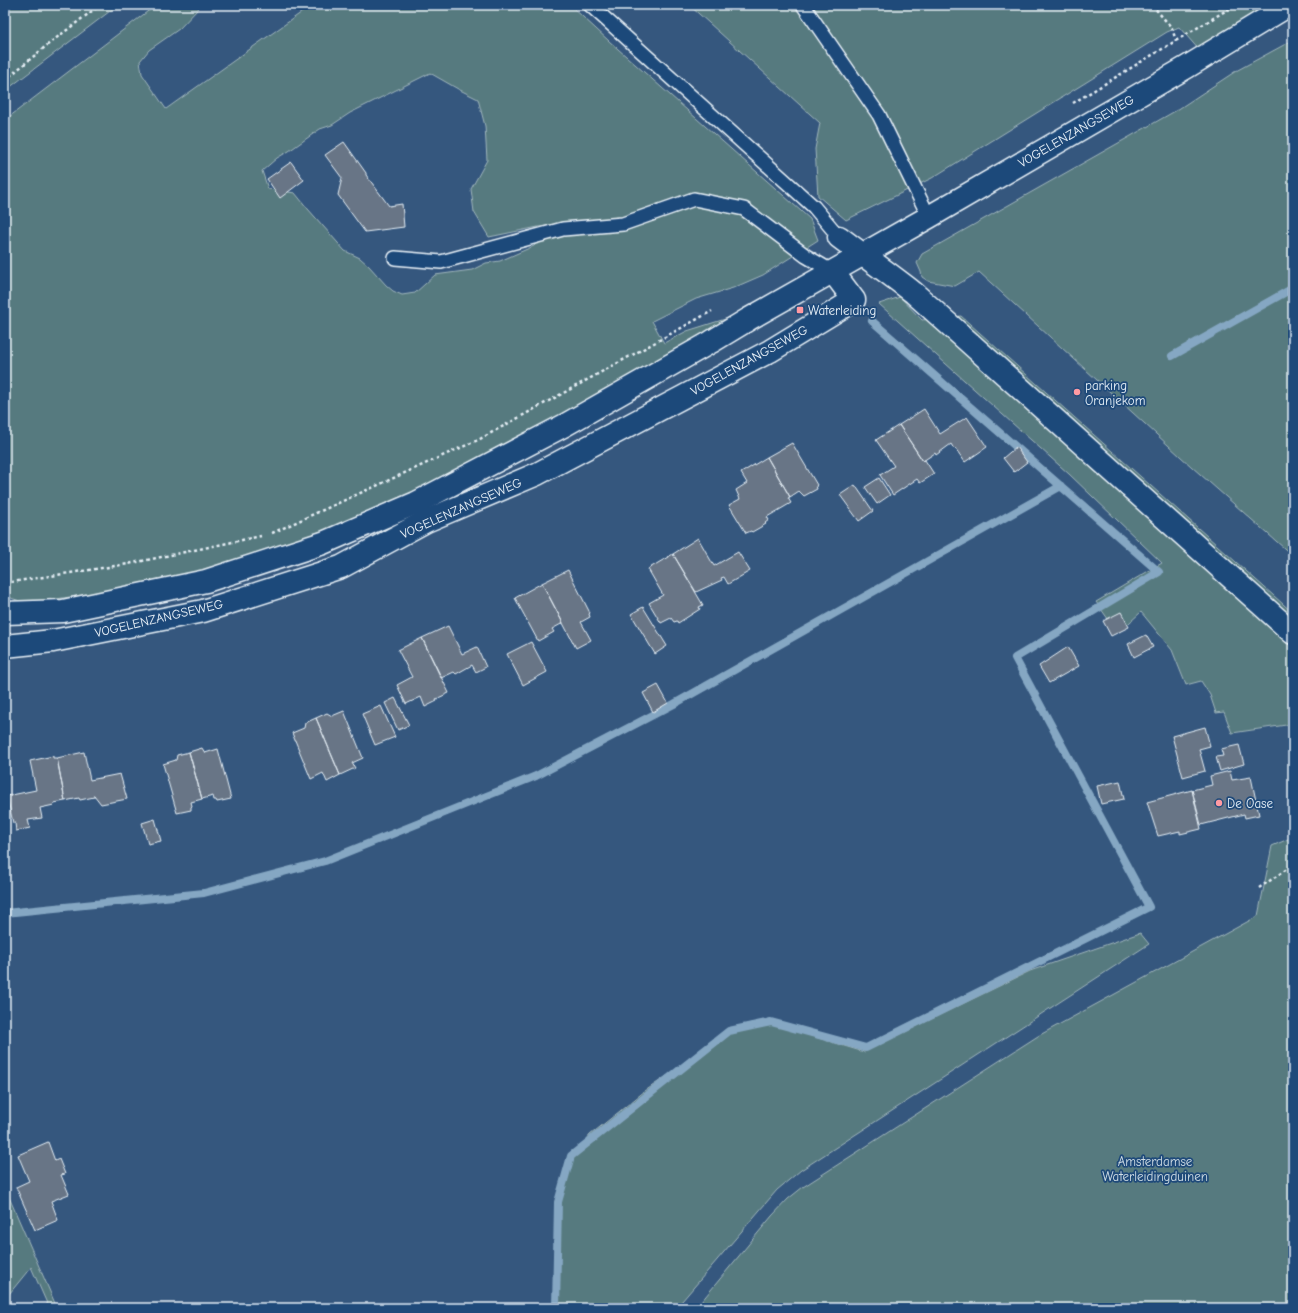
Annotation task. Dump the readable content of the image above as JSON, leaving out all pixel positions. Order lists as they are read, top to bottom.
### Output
{
  "streets": {
    "street": ["VOGELENZANGSEWEG"]
  },
  "parks": ["Amsterdamse Waterleidingduinen"],
  "places": {
    "transit": ["Waterleiding"],
    "other": ["parking Oranjekom", "De Oase"]
  }
}
